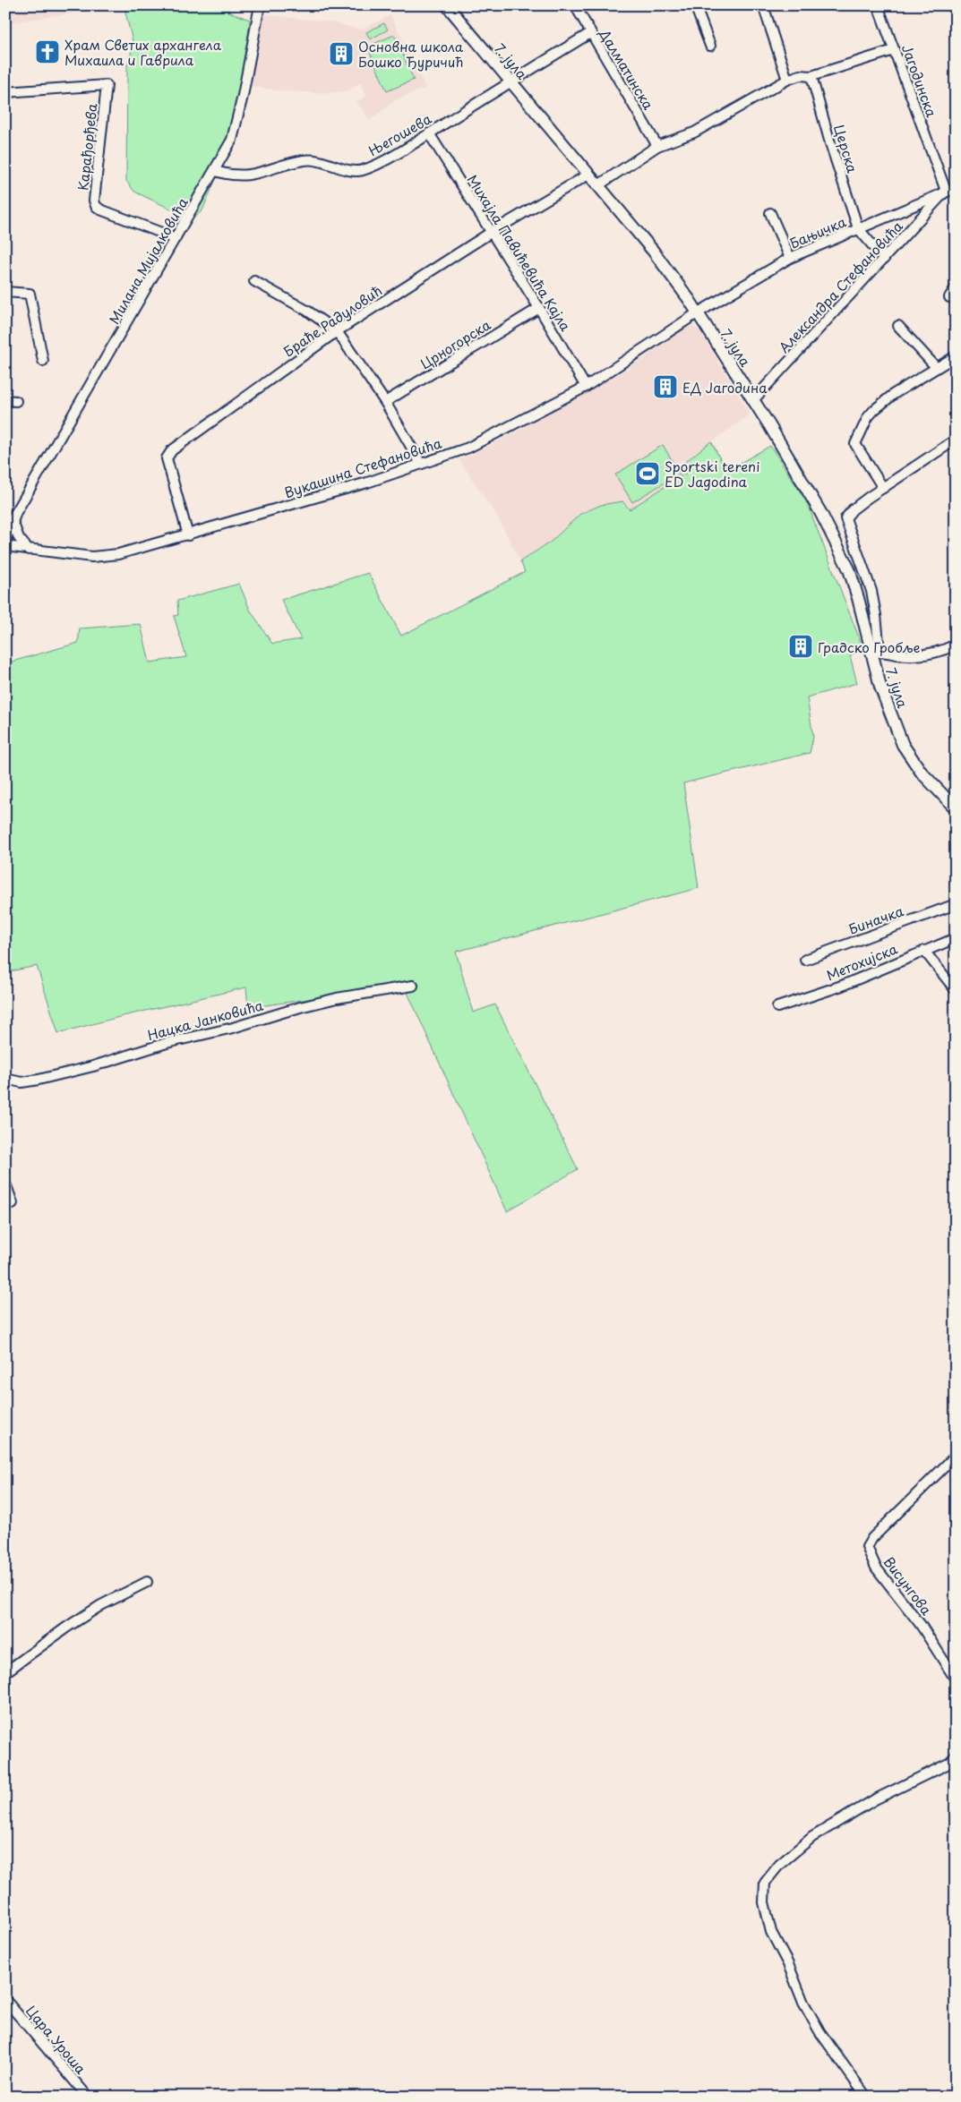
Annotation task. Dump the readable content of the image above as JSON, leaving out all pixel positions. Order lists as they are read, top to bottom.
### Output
{
  "streets": {
    "main road": ["7. јула"],
    "street": [
      "Далматинска",
      "Јагодинска",
      "Његошева",
      "Карађорђева",
      "Церска",
      "Бањичка",
      "Михајла Павићевића Кајла",
      "Милана Мијалковића",
      "Александра Стефановића",
      "Браће Радуловић",
      "Црногорска",
      "Вукашина Стефановића",
      "Биначка",
      "Метохијска",
      "Нацка Јанковића",
      "Висунгова",
      "Цара Уроша"
    ]
  },
  "crossings": [
    ["7. јула", "Његошева"],
    ["7. јула", "Бањичка"],
    ["7. јула", "Александра Стефановића"],
    ["7. јула", "Браће Радуловић"],
    ["7. јула", "Вукашина Стефановића"],
    ["Далматинска", "Његошева"],
    ["Јагодинска", "Бањичка"],
    ["Јагодинска", "Александра Стефановића"],
    ["Његошева", "Михајла Павићевића Кајла"],
    ["Његошева", "Милана Мијалковића"],
    ["Карађорђева", "Милана Мијалковића"],
    ["Церска", "Бањичка"],
    ["Бањичка", "Александра Стефановића"],
    ["Бањичка", "Вукашина Стефановића"],
    ["Михајла Павићевића Кајла", "Браће Радуловић"],
    ["Михајла Павићевића Кајла", "Црногорска"],
    ["Михајла Павићевића Кајла", "Вукашина Стефановића"],
    ["Милана Мијалковића", "Вукашина Стефановића"],
    ["Браће Радуловић", "Вукашина Стефановића"]
  ],
  "places": {
    "church": ["Храм Светих архангела Михаила и Гаврила"],
    "building": ["Основна школа Бошко Ђуричић", "ЕД Јагодина", "Градско Гробље"],
    "sports": ["Sportski tereni ED Jagodina"]
  }
}
